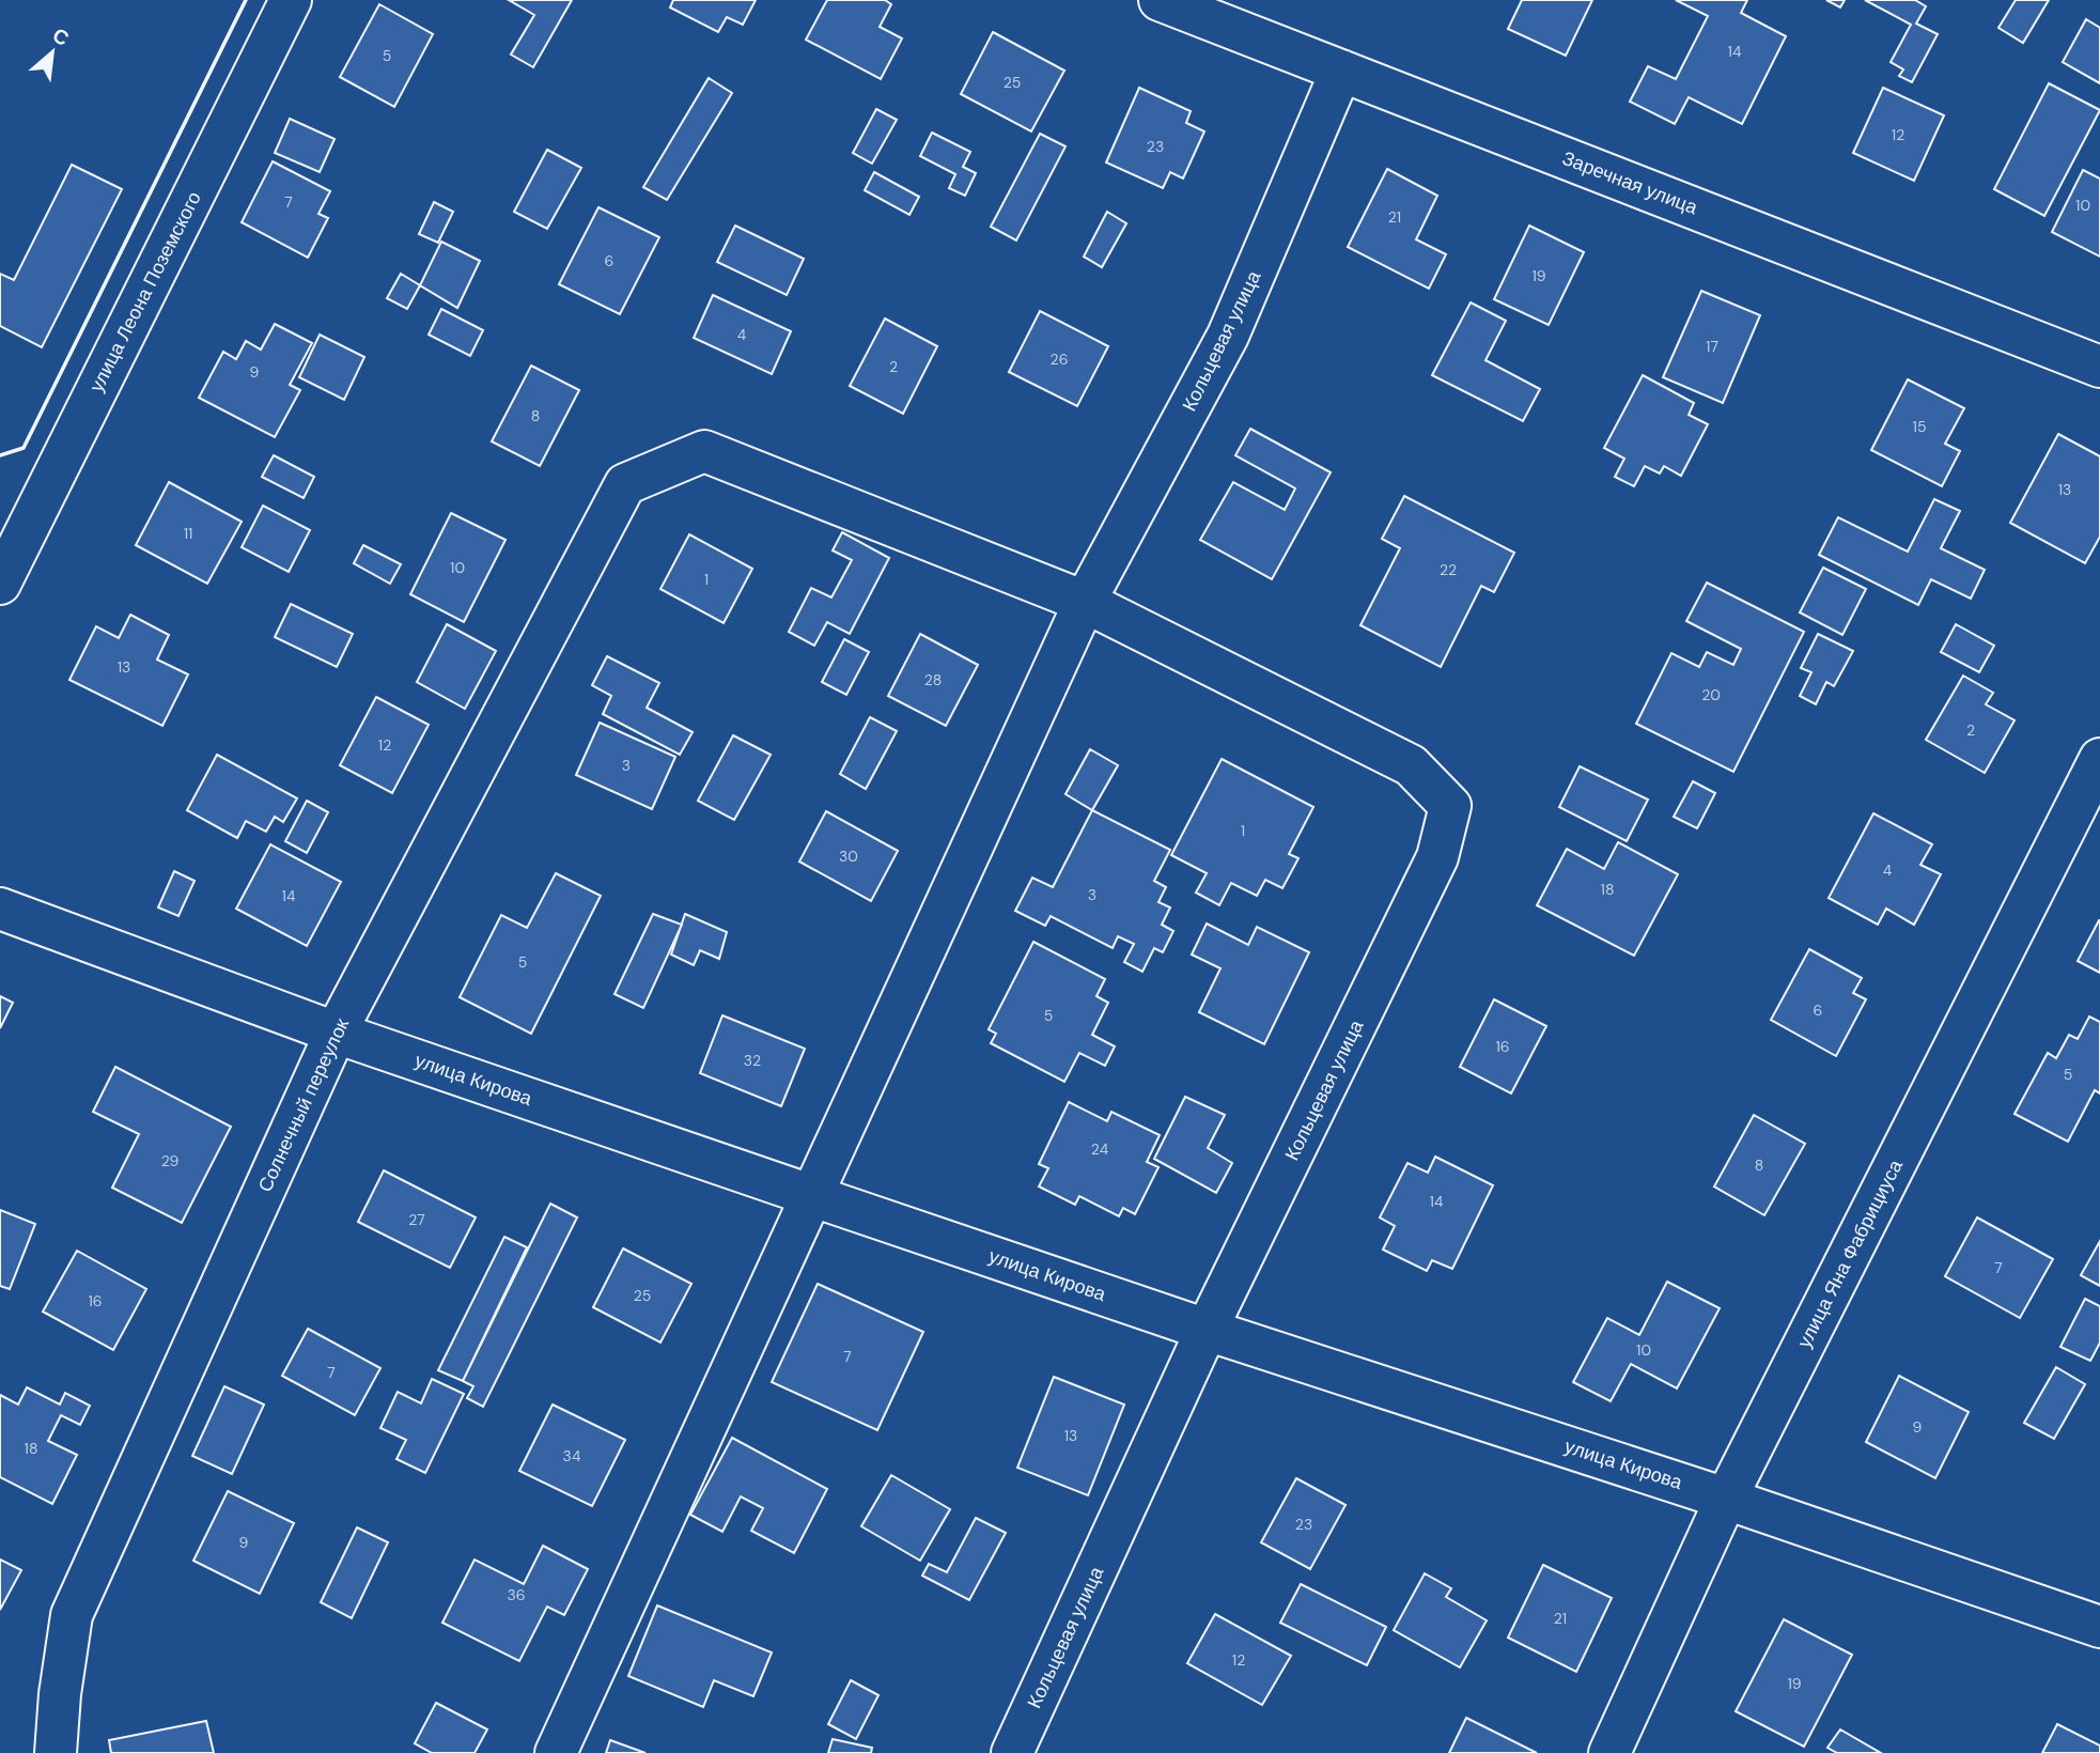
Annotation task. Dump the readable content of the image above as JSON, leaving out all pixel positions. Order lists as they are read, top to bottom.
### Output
{
  "streets": {
    "street": [
      "Заречная улица",
      "улица Леона Поземского",
      "Кольцевая улица",
      "улица Кирова",
      "Солнечный переулок",
      "улица Яна Фабрициуса"
    ]
  },
  "crossings": [
    ["Заречная улица", "Кольцевая улица"],
    ["Кольцевая улица", "улица Кирова"],
    ["Кольцевая улица", "Солнечный переулок"],
    ["улица Кирова", "Солнечный переулок"],
    ["улица Кирова", "улица Яна Фабрициуса"]
  ],
  "house_numbers": [
    "14",
    "5",
    "25",
    "12",
    "23",
    "7",
    "10",
    "21",
    "6",
    "19",
    "4",
    "17",
    "26",
    "2",
    "9",
    "8",
    "15",
    "13",
    "11",
    "10",
    "22",
    "1",
    "13",
    "28",
    "20",
    "2",
    "12",
    "3",
    "1",
    "30",
    "4",
    "18",
    "3",
    "14",
    "5",
    "6",
    "5",
    "16",
    "32",
    "5",
    "24",
    "29",
    "8",
    "14",
    "27",
    "7",
    "25",
    "16",
    "10",
    "7",
    "7",
    "9",
    "13",
    "18",
    "34",
    "23",
    "9",
    "36",
    "21",
    "12",
    "19"
  ],
  "north": "top right"
}
